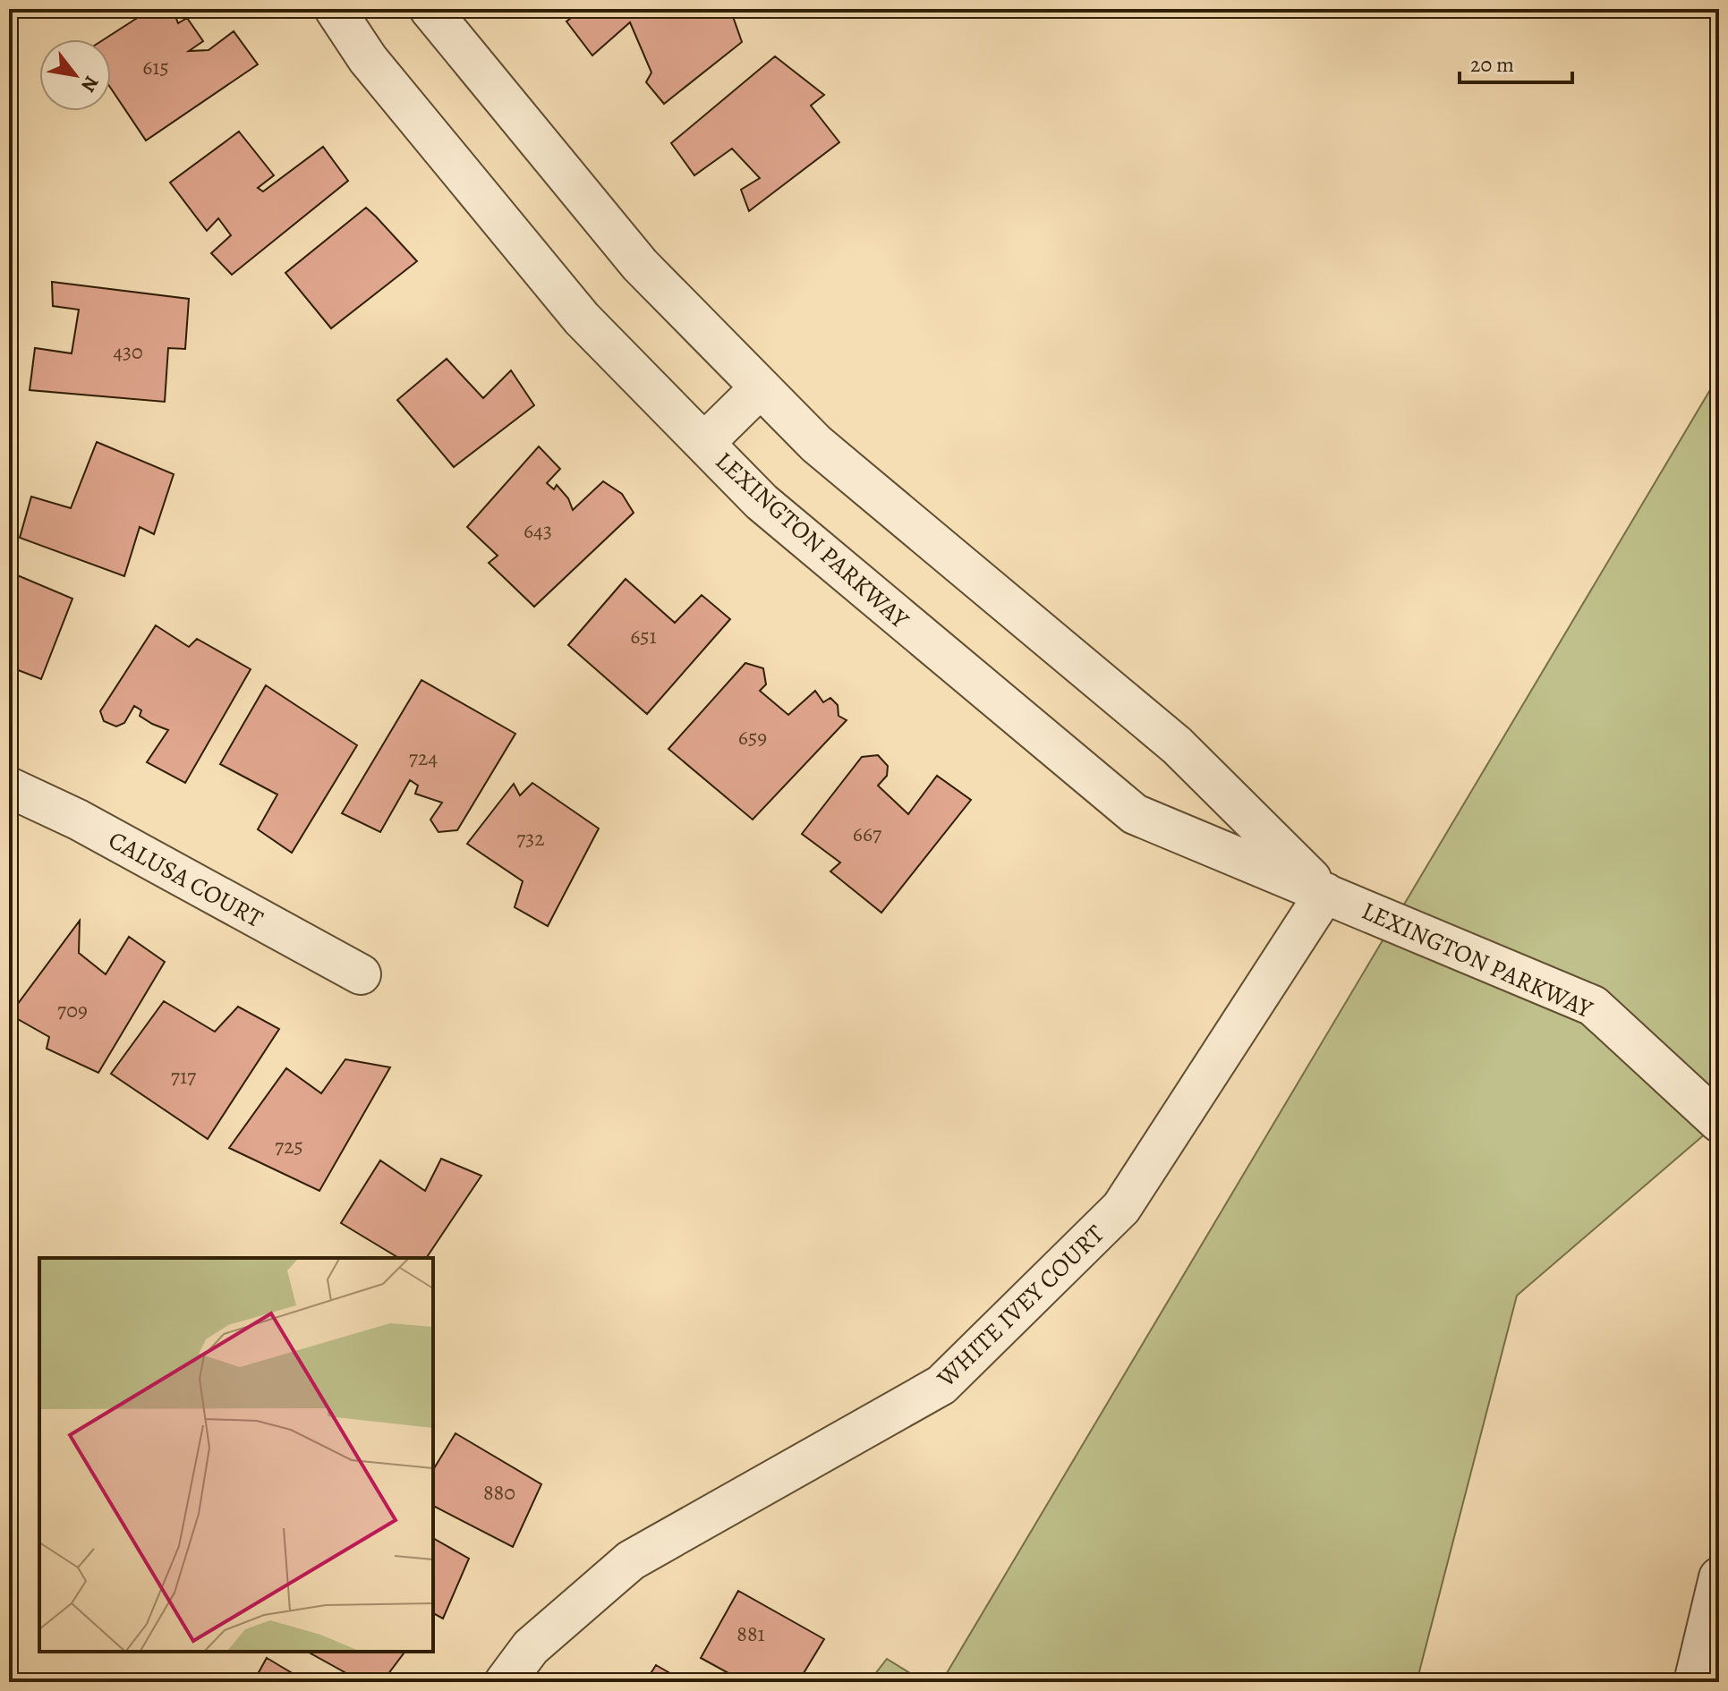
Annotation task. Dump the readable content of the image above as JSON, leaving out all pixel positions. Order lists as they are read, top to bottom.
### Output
{
  "streets": {
    "street": ["LEXINGTON PARKWAY", "CALUSA COURT", "WHITE IVEY COURT"]
  },
  "crossings": [
    ["LEXINGTON PARKWAY", "WHITE IVEY COURT"]
  ],
  "house_numbers": [
    "615",
    "430",
    "643",
    "651",
    "659",
    "724",
    "667",
    "732",
    "709",
    "717",
    "725",
    "880",
    "881"
  ],
  "scale_bar": "20 m",
  "north": "bottom right"
}
